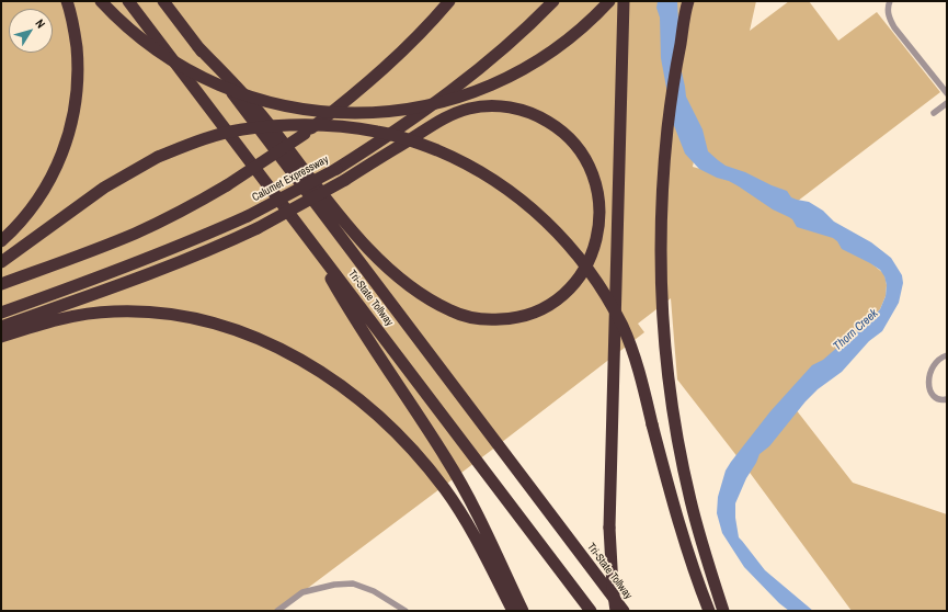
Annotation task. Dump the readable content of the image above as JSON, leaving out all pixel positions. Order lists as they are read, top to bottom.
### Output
{
  "streets": {
    "highway": ["Calumet Expressway", "Tri-State Tollway"]
  },
  "water": ["Thorn Creek"],
  "north": "top right"
}
